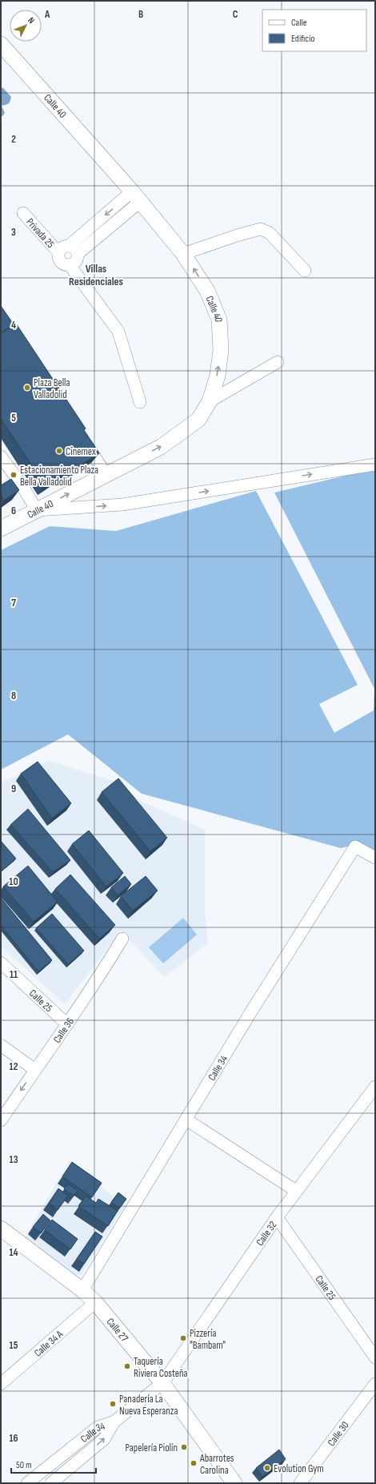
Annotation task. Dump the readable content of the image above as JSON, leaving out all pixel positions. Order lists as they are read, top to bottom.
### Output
{
  "streets": {
    "main road": ["Calle 40", "Calle 27"],
    "street": [
      "Privada 25",
      "Calle 25",
      "Calle 36",
      "Calle 34",
      "Calle 32",
      "Calle 34 A",
      "Calle 30"
    ]
  },
  "crossings": [
    ["Calle 25", "Calle 36"],
    ["Calle 25", "Calle 32"],
    ["Calle 34", "Calle 32"],
    ["Calle 34", "Calle 27"],
    ["Calle 32", "Calle 27"],
    ["Calle 27", "Calle 34 A"]
  ],
  "one_way": ["Calle 40"],
  "districts": ["Villas Residenciales"],
  "places": [
    "Plaza Bella Valladolid",
    "Cinemex",
    "Estacionamiento Plaza Bella Valladolid",
    "Pizzería \"Bambam\"",
    "Taquería Riviera Costeña",
    "Panadería La Nueva Esperanza",
    "Papelería Piolín",
    "Abarrotes Carolina",
    "Evolution Gym"
  ],
  "legend": ["Calle", "Edificio"],
  "scale_bar": "50 m",
  "north": "top right",
  "grid": {
    "columns": ["A", "B", "C"],
    "rows": [
      "2",
      "3",
      "4",
      "5",
      "6",
      "7",
      "8",
      "9",
      "10",
      "11",
      "12",
      "13",
      "14",
      "15",
      "16"
    ]
  }
}
